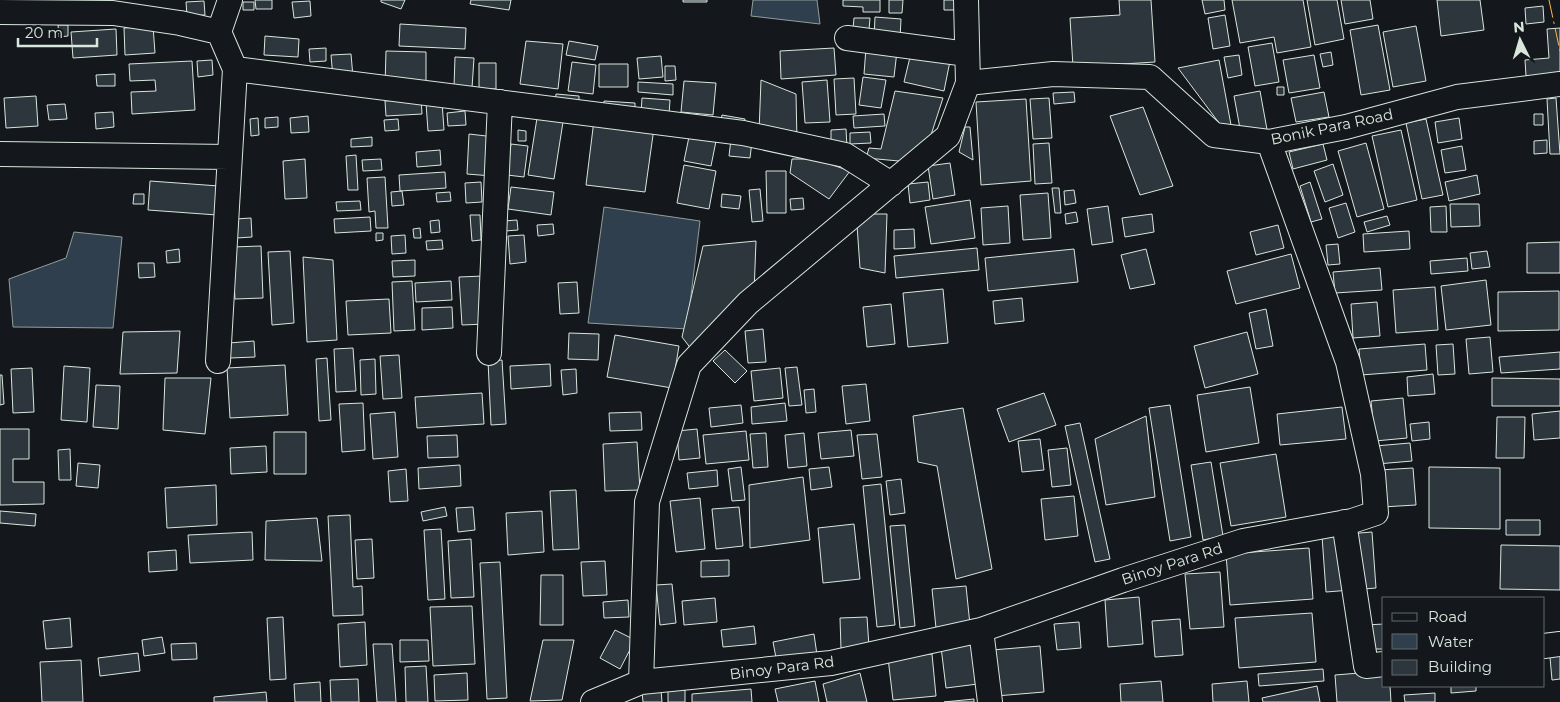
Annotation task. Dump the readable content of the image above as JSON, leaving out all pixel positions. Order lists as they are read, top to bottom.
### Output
{
  "streets": {
    "street": ["Bonik Para Road", "Binoy Para Rd"]
  },
  "crossings": [
    ["Bonik Para Road", "Binoy Para Rd"]
  ],
  "legend": ["Road", "Water", "Building"],
  "scale_bar": "20 m",
  "north": "top"
}
